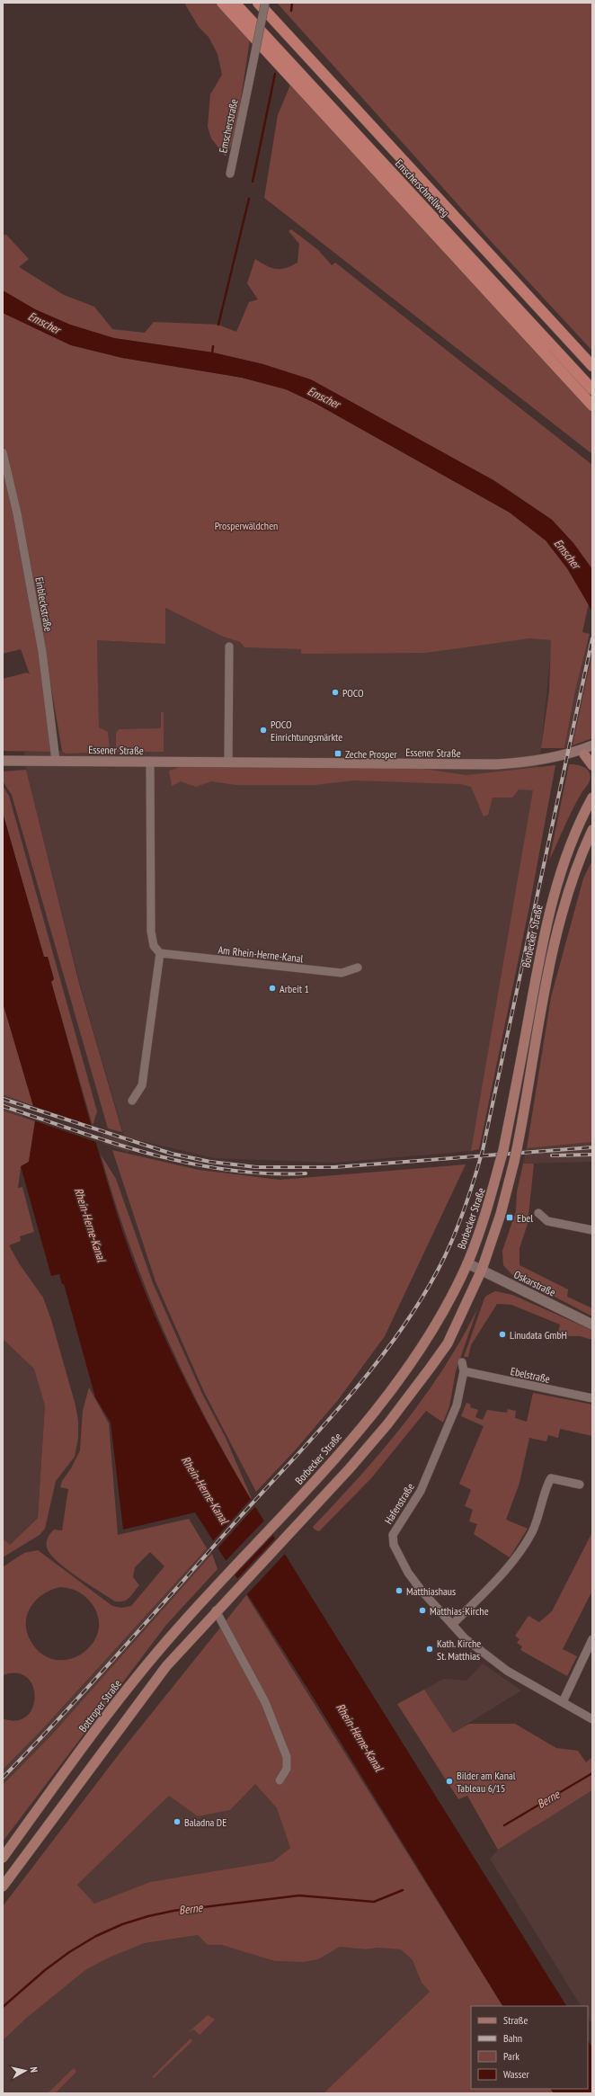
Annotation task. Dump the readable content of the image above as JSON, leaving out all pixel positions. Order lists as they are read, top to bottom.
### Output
{
  "streets": {
    "highway": ["Emscherschnellweg"],
    "main road": ["Essener Straße", "Borbecker Straße", "Bottroper Straße"],
    "street": [
      "Emscherstraße",
      "Einbleckstraße",
      "Am Rhein-Herne-Kanal",
      "Oskarstraße",
      "Ebelstraße",
      "Hafenstraße"
    ]
  },
  "crossings": [
    ["Einbleckstraße", "Essener Straße"],
    ["Borbecker Straße", "Oskarstraße"],
    ["Borbecker Straße", "Bottroper Straße"],
    ["Ebelstraße", "Hafenstraße"]
  ],
  "water": ["Emscher", "Rhein-Herne-Kanal", "Berne"],
  "parks": ["Prosperwäldchen"],
  "places": {
    "other": [
      "POCO",
      "POCO Einrichtungsmärkte",
      "Arbeit 1",
      "Linudata GmbH",
      "Matthiashaus",
      "Matthias-Kirche",
      "Kath. Kirche St. Matthias",
      "Bilder am Kanal Tableau 6/15",
      "Baladna DE"
    ],
    "transit": ["Zeche Prosper", "Ebel"]
  },
  "legend": [
    "Straße",
    "Bahn",
    "Park",
    "Wasser"
  ],
  "north": "right"
}
